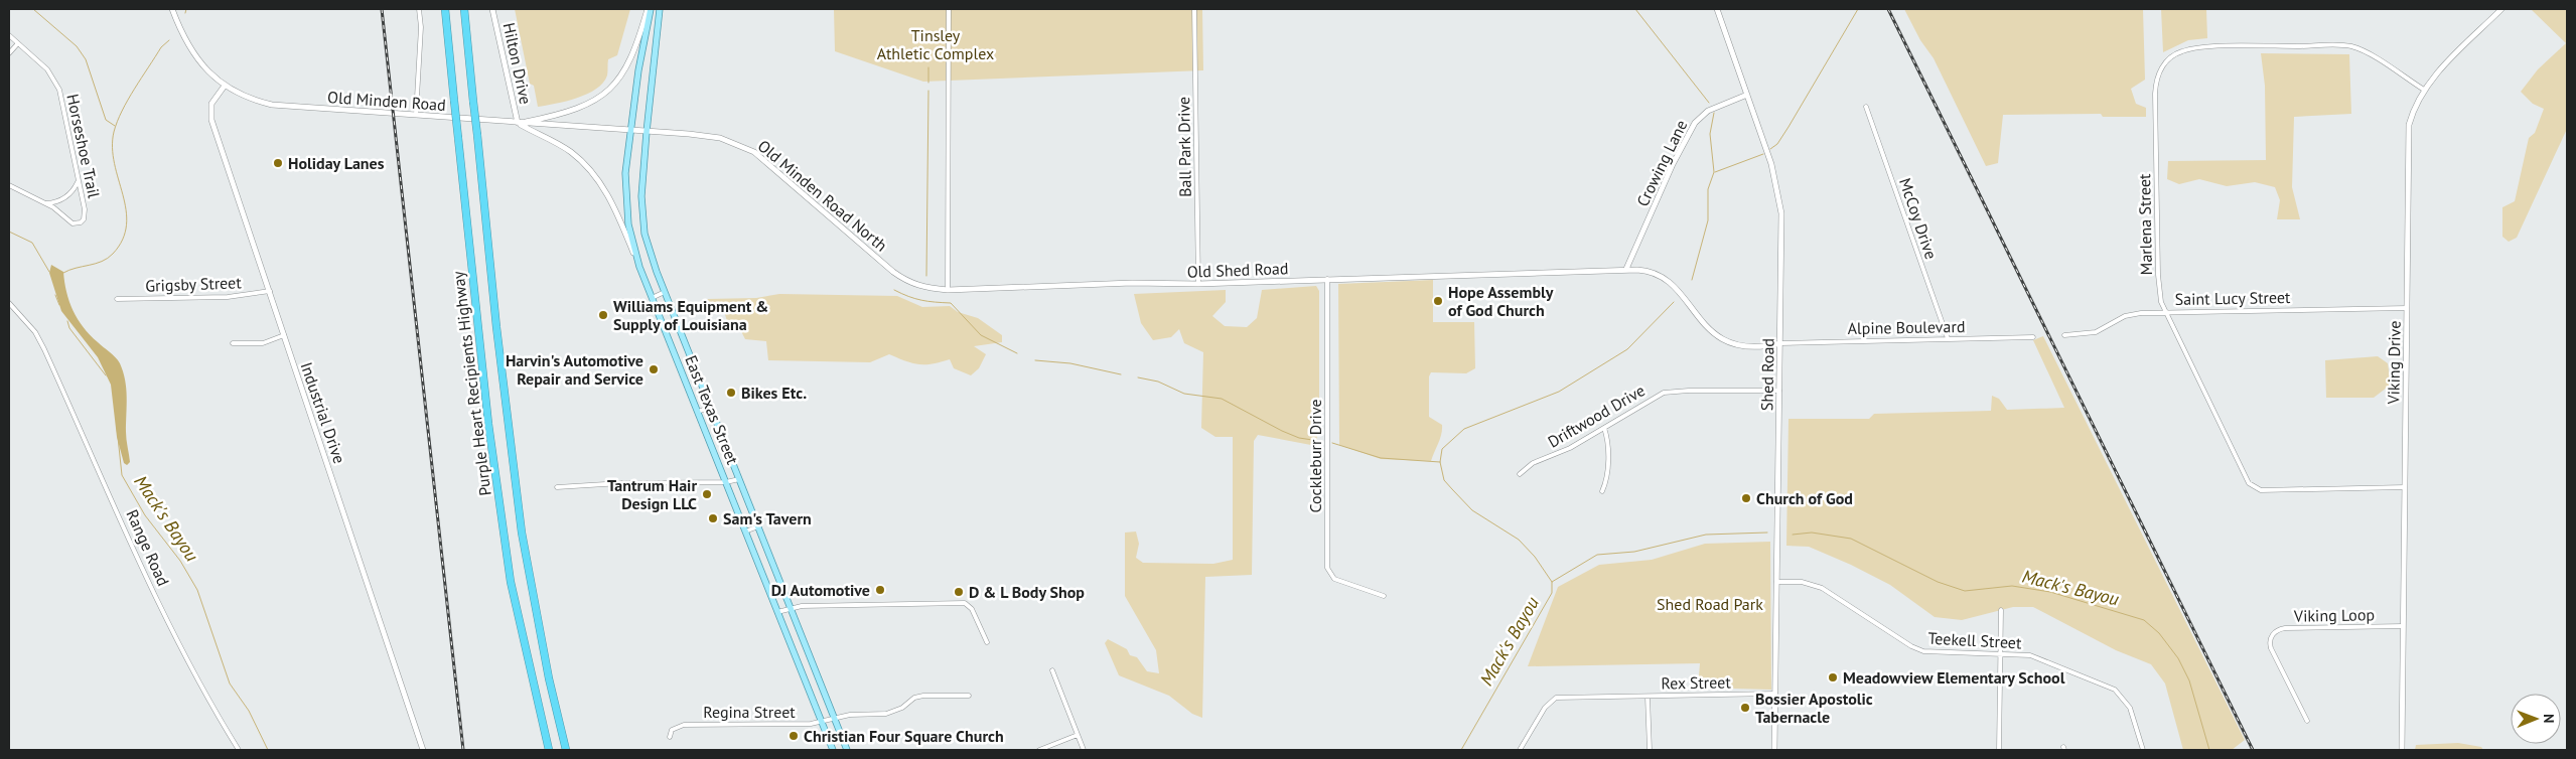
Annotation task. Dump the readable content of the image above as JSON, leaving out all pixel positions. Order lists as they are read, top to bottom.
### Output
{
  "streets": {
    "highway": ["Purple Heart Recipients Highway"],
    "main road": ["East Texas Street"],
    "street": [
      "Hilton Drive",
      "Old Minden Road",
      "Horseshoe Trail",
      "Ball Park Drive",
      "Crowing Lane",
      "Old Minden Road North",
      "McCoy Drive",
      "Marlena Street",
      "Old Shed Road",
      "Grigsby Street",
      "Saint Lucy Street",
      "Alpine Boulevard",
      "Viking Drive",
      "Shed Road",
      "Industrial Drive",
      "Driftwood Drive",
      "Cockleburr Drive",
      "Range Road",
      "Viking Loop",
      "Teekell Street",
      "Rex Street",
      "Regina Street"
    ]
  },
  "crossings": [
    ["Hilton Drive", "Old Minden Road"],
    ["Old Minden Road", "Old Minden Road North"],
    ["Old Minden Road", "East Texas Street"],
    ["Old Minden Road", "Industrial Drive"],
    ["Ball Park Drive", "Old Shed Road"],
    ["Crowing Lane", "Old Shed Road"],
    ["Crowing Lane", "Shed Road"],
    ["Old Minden Road North", "Old Shed Road"],
    ["Old Minden Road North", "East Texas Street"],
    ["McCoy Drive", "Alpine Boulevard"],
    ["Marlena Street", "Saint Lucy Street"],
    ["Marlena Street", "Viking Drive"],
    ["Old Shed Road", "Alpine Boulevard"],
    ["Old Shed Road", "Shed Road"],
    ["Old Shed Road", "Cockleburr Drive"],
    ["Grigsby Street", "Industrial Drive"],
    ["Saint Lucy Street", "Viking Drive"],
    ["Alpine Boulevard", "Shed Road"],
    ["Viking Drive", "Viking Loop"],
    ["Shed Road", "Driftwood Drive"],
    ["Shed Road", "Teekell Street"],
    ["Shed Road", "Rex Street"],
    ["East Texas Street", "Regina Street"]
  ],
  "water": ["Mack's Bayou"],
  "parks": ["Tinsley Athletic Complex", "Shed Road Park"],
  "places": [
    "Holiday Lanes",
    "Hope Assembly of God Church",
    "Williams Equipment & Supply of Louisiana",
    "Harvin's Automotive Repair and Service",
    "Bikes Etc.",
    "Tantrum Hair Design LLC",
    "Church of God",
    "Sam's Tavern",
    "DJ Automotive",
    "D & L Body Shop",
    "Meadowview Elementary School",
    "Bossier Apostolic Tabernacle",
    "Christian Four Square Church"
  ],
  "north": "right"
}
